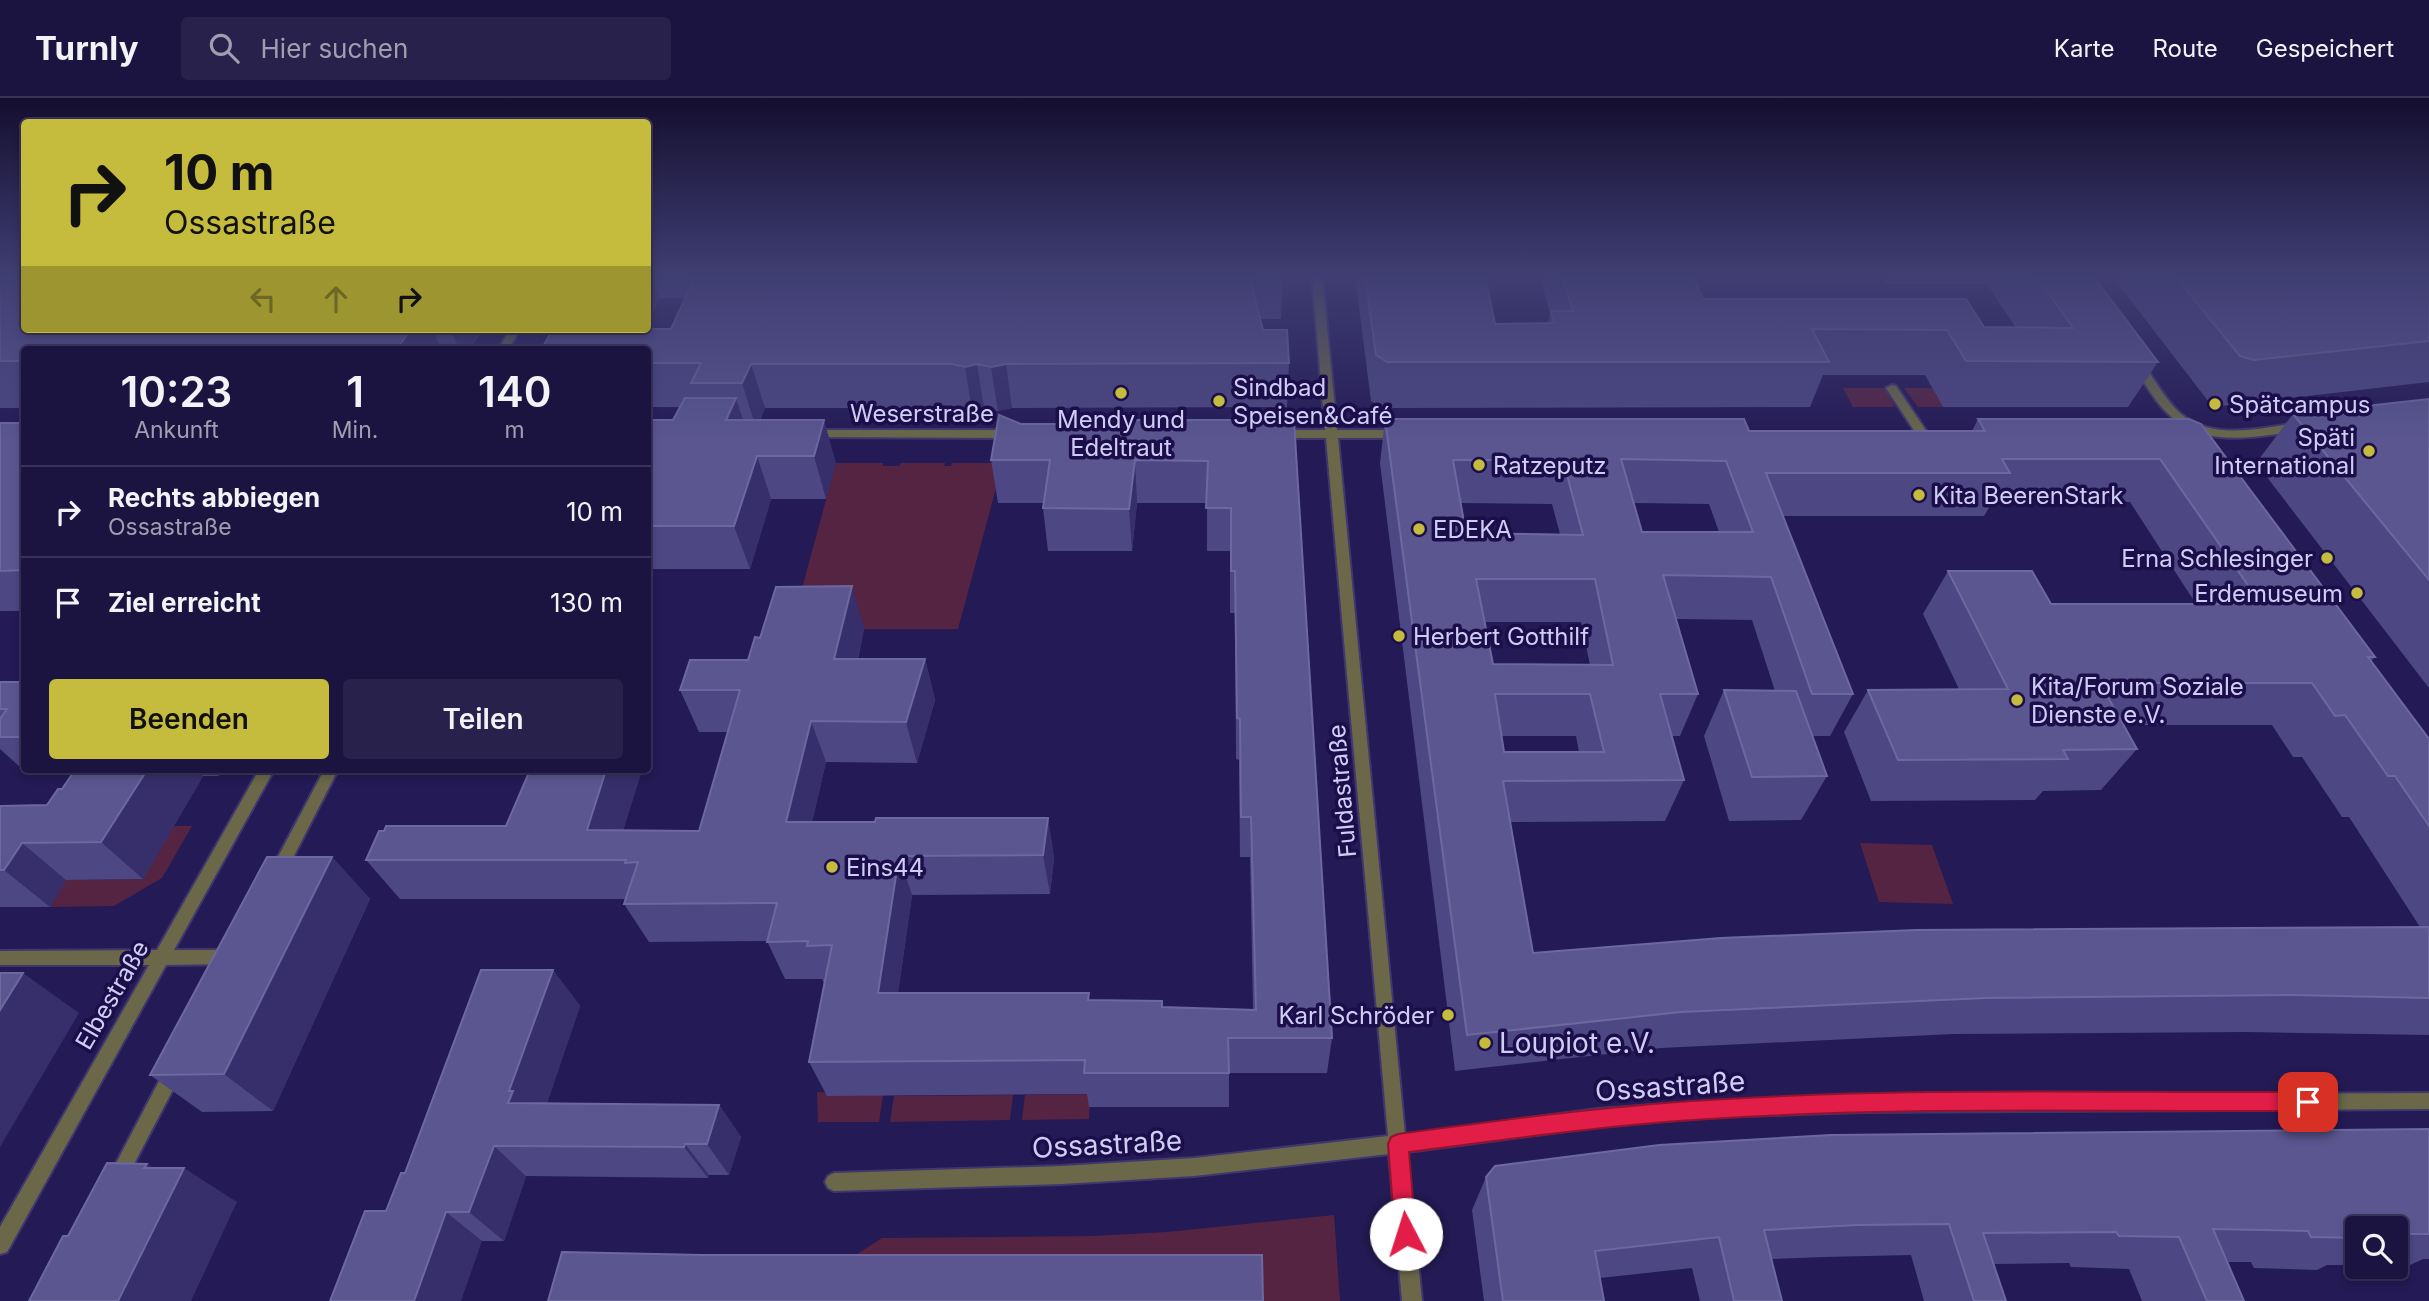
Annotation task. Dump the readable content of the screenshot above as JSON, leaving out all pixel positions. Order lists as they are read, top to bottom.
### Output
{
  "streets": {
    "street": [
      "Weserstraße",
      "Fuldastraße",
      "Elbestraße",
      "Ossastraße"
    ]
  },
  "crossings": [
    ["Fuldastraße", "Ossastraße"]
  ],
  "places": [
    "Mendy und Edeltraut",
    "Sindbad Speisen&Café",
    "Spätcampus",
    "Späti International",
    "Ratzeputz",
    "Kita BeerenStark",
    "EDEKA",
    "Erna Schlesinger",
    "Erdemuseum",
    "Herbert Gotthilf",
    "Kita/Forum Soziale Dienste e.V.",
    "Eins44",
    "Karl Schröder",
    "Loupiot e.V."
  ],
  "page": {
    "header": "Turnly",
    "search": "Hier suchen",
    "nav": ["Karte", "Route", "Gespeichert"],
    "turn": ["10 m", "Ossastraße"],
    "eta": [
      "10:23",
      "Ankunft",
      "1",
      "Min.",
      "140",
      "m"
    ],
    "list": [
      {
        "name": "Rechts abbiegen",
        "note": "Ossastraße",
        "value": "10 m"
      },
      {
        "name": "Ziel erreicht",
        "value": "130 m"
      }
    ],
    "buttons": ["Beenden", "Teilen"]
  }
}
